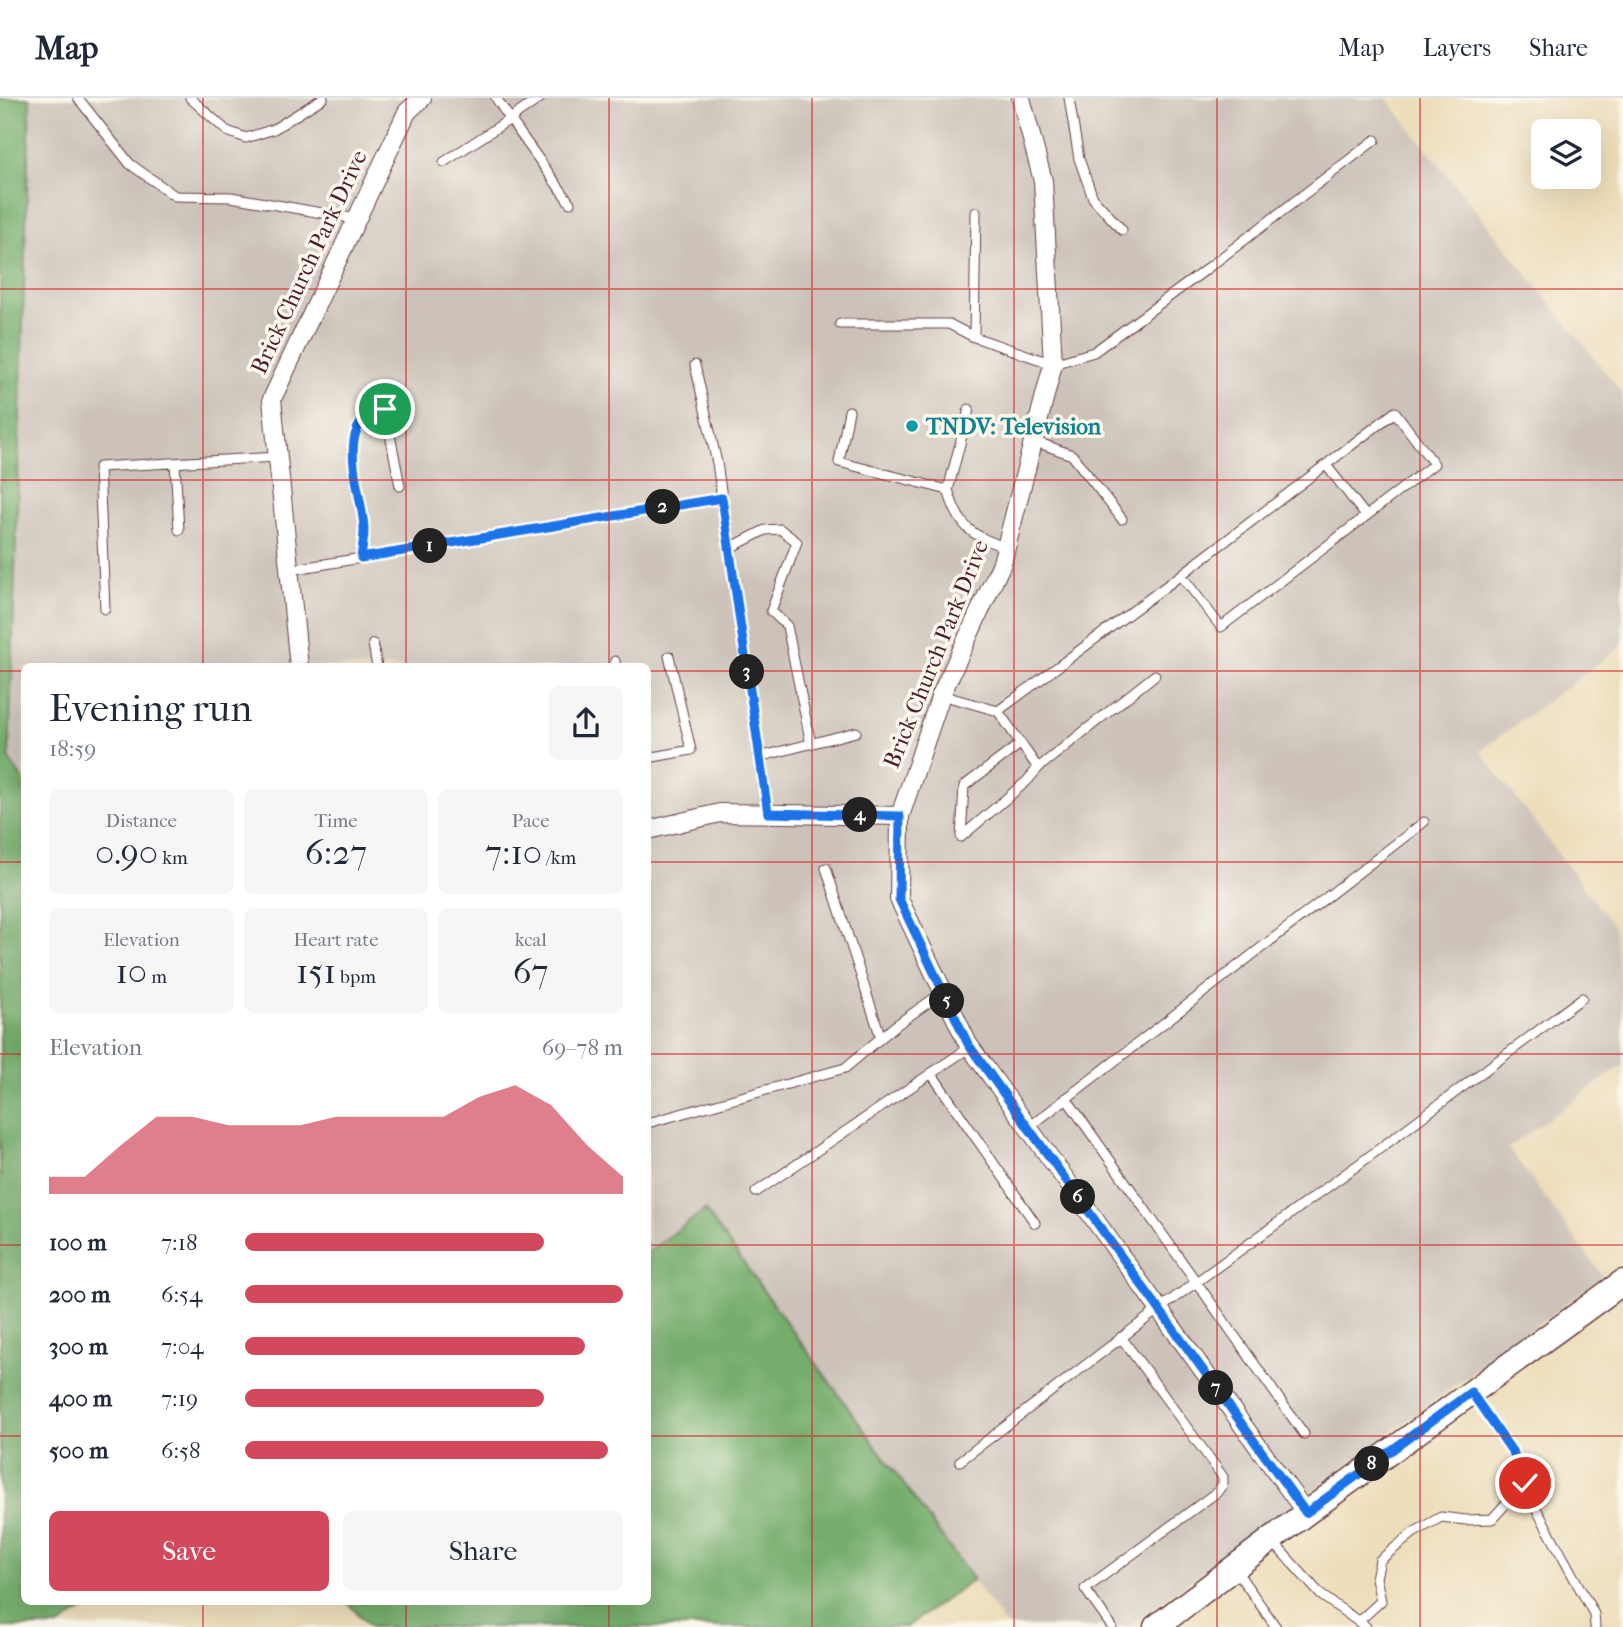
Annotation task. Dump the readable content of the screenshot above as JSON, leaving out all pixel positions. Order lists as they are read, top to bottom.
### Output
{
  "streets": {
    "street": ["Brick Church Park Drive"]
  },
  "places": ["TNDV: Television"],
  "page": {
    "header": "Map",
    "nav": ["Map", "Layers", "Share"],
    "pins": [
      "2",
      "1",
      "3",
      "4",
      "5",
      "6",
      "7",
      "8"
    ],
    "heading": ["Evening run", "18:59"],
    "stats": [
      ["Distance", "0.90 km"],
      ["Time", "6:27"],
      ["Pace", "7:10 /km"],
      ["Elevation", "10 m"],
      ["Heart rate", "151 bpm"],
      ["kcal", "67"]
    ],
    "chart": ["Elevation", "69–78 m"],
    "list": [
      {
        "name": "100 m",
        "note": "7:18"
      },
      {
        "name": "200 m",
        "note": "6:54"
      },
      {
        "name": "300 m",
        "note": "7:04"
      },
      {
        "name": "400 m",
        "note": "7:19"
      },
      {
        "name": "500 m",
        "note": "6:58"
      }
    ],
    "buttons": ["Save", "Share"]
  }
}
